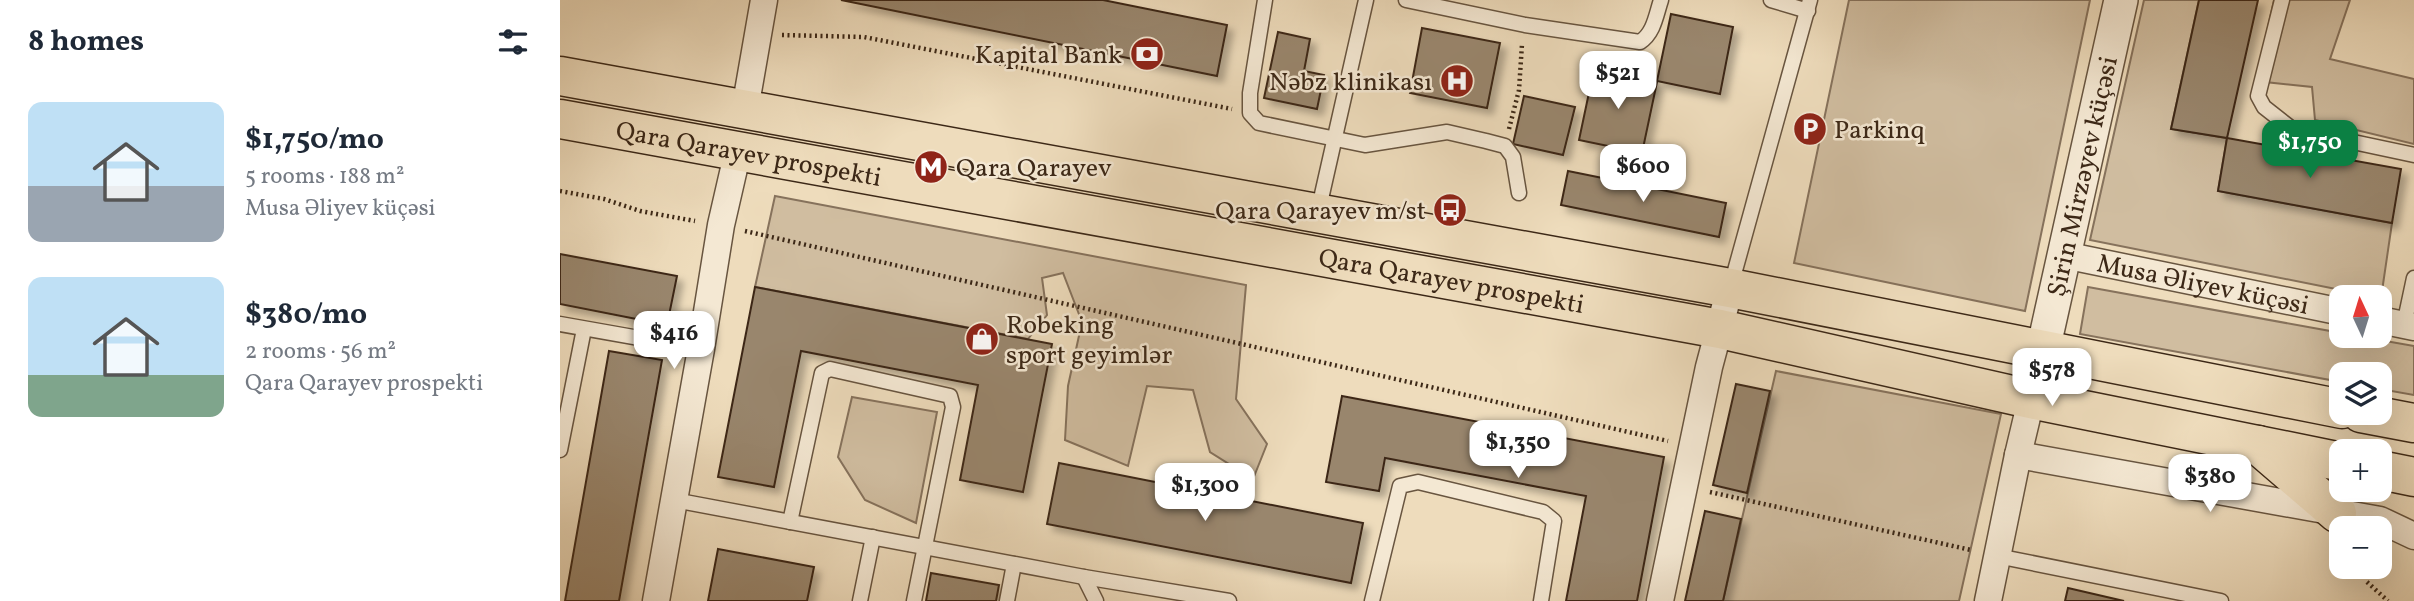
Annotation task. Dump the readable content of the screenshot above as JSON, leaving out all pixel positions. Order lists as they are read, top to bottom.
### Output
{
  "streets": {
    "main road": ["Qara Qarayev prospekti"],
    "street": ["Şirin Mirzəyev küçəsi", "Musa Əliyev küçəsi"]
  },
  "crossings": [
    ["Qara Qarayev prospekti", "Şirin Mirzəyev küçəsi"],
    ["Şirin Mirzəyev küçəsi", "Musa Əliyev küçəsi"]
  ],
  "places": {
    "bank": ["Kapital Bank"],
    "hospital": ["Nəbz klinikası"],
    "parking": ["Parkinq"],
    "metro station": ["Qara Qarayev"],
    "bus stop": ["Qara Qarayev m/st"],
    "shop": ["Robeking sport geyimlər"]
  },
  "north": "top",
  "page": {
    "heading": "8 homes",
    "price": [
      "$521",
      "$1,750",
      "$600",
      "$416",
      "$578",
      "$1,350",
      "$380",
      "$1,300"
    ],
    "list": [
      {
        "name": "$1,750/mo",
        "note": "5 rooms · 188 m² · Musa Əliyev küçəsi"
      },
      {
        "name": "$380/mo",
        "note": "2 rooms · 56 m² · Qara Qarayev prospekti"
      }
    ],
    "map_buttons": ["+", "−"]
  }
}
